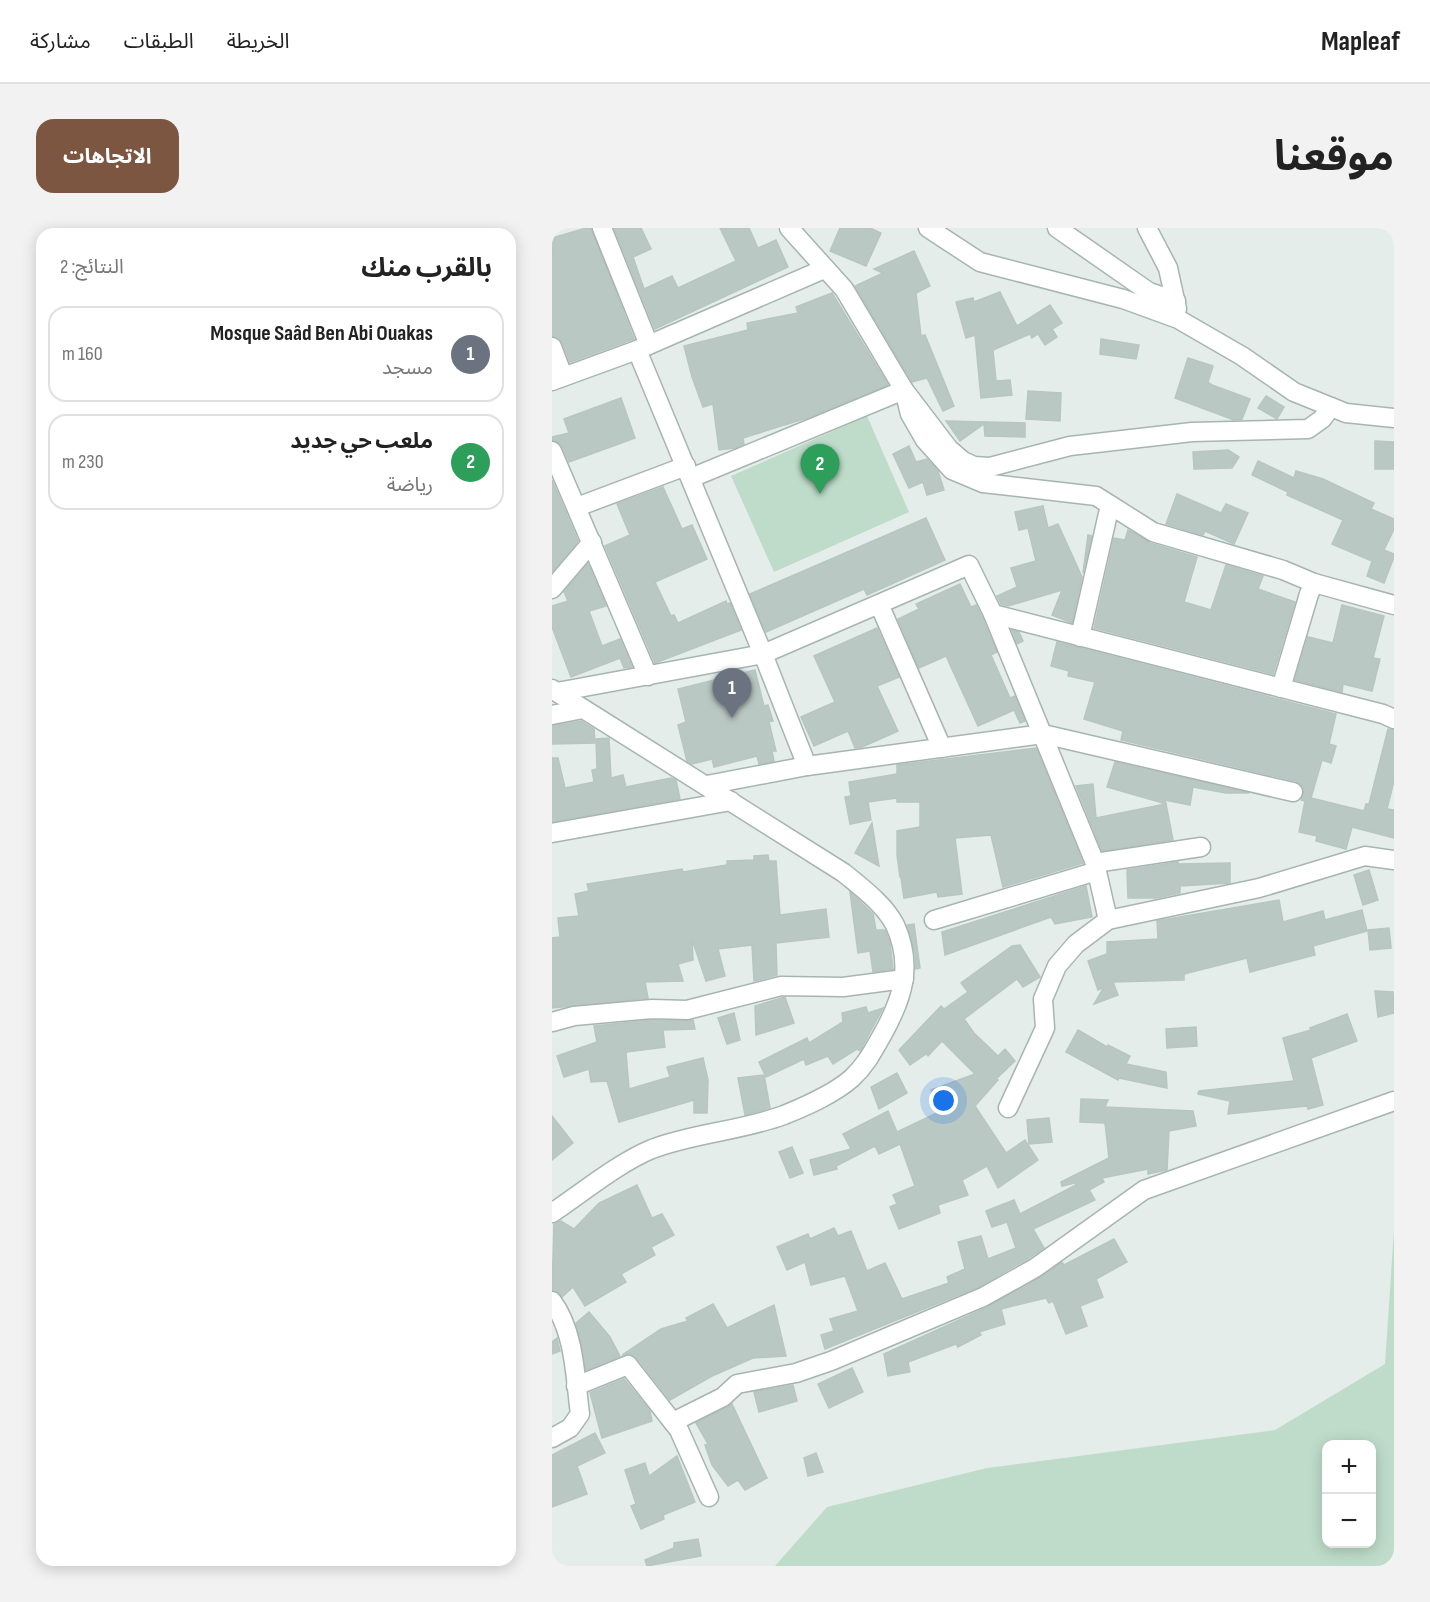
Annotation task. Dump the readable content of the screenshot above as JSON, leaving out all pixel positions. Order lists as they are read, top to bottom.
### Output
{
  "page": {
    "header": "Mapleaf",
    "nav": ["الخريطة", "الطبقات", "مشاركة"],
    "title": "موقعنا",
    "buttons": "الاتجاهات",
    "heading": ["بالقرب منك", "النتائج: 2"],
    "list": [
      {
        "mark": "1",
        "name": "Mosque Saâd Ben Abi Ouakas",
        "note": "مسجد",
        "value": "160 m"
      },
      {
        "mark": "2",
        "name": "ملعب حي جديد",
        "note": "رياضة",
        "value": "230 m"
      }
    ],
    "pins": ["2", "1"],
    "map_buttons": ["+", "−"]
  }
}
